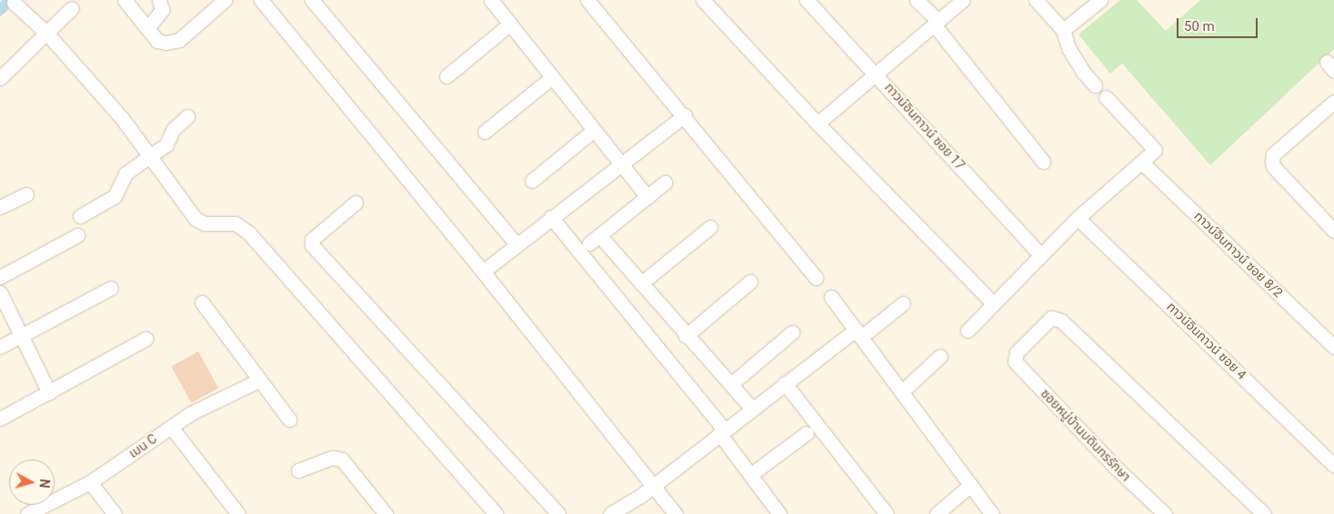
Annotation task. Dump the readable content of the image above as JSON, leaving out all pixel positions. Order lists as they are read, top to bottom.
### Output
{
  "streets": {
    "street": [
      "ทาวน์อินทาวน์ ซอย 17",
      "ทาวน์อินทาวน์ ซอย 8/2",
      "ทาวน์อินทาวน์ ซอย 4",
      "ซอยหมู่บ้านบดินทรรักษา",
      "เมน C"
    ]
  },
  "scale_bar": "50 m",
  "north": "right"
}
